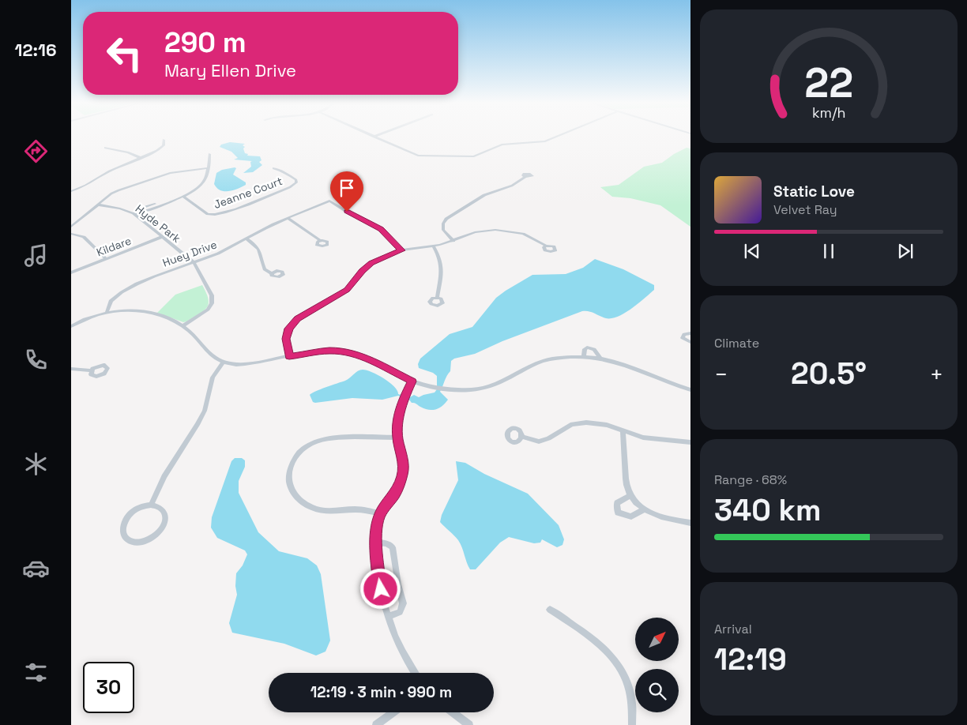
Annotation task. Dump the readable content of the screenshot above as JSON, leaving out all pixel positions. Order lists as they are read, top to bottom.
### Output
{
  "streets": {
    "street": [
      "Jeanne Court",
      "Hyde Park",
      "Kildare",
      "Huey Drive"
    ]
  },
  "crossings": [
    ["Hyde Park", "Kildare"],
    ["Hyde Park", "Huey Drive"]
  ],
  "north": "top right",
  "page": {
    "tabs": "12:16",
    "turn": ["290 m", "Mary Ellen Drive"],
    "song": ["Static Love", "Velvet Ray"],
    "tile": [
      "Climate",
      ["Range · 68%", "340 km"],
      ["Arrival", "12:19"]
    ],
    "heat": ["−", "20.5°", "+"],
    "limit": "30",
    "trip": "12:19 · 3 min · 990 m",
    "gauge": ["22", "km/h"]
  }
}
